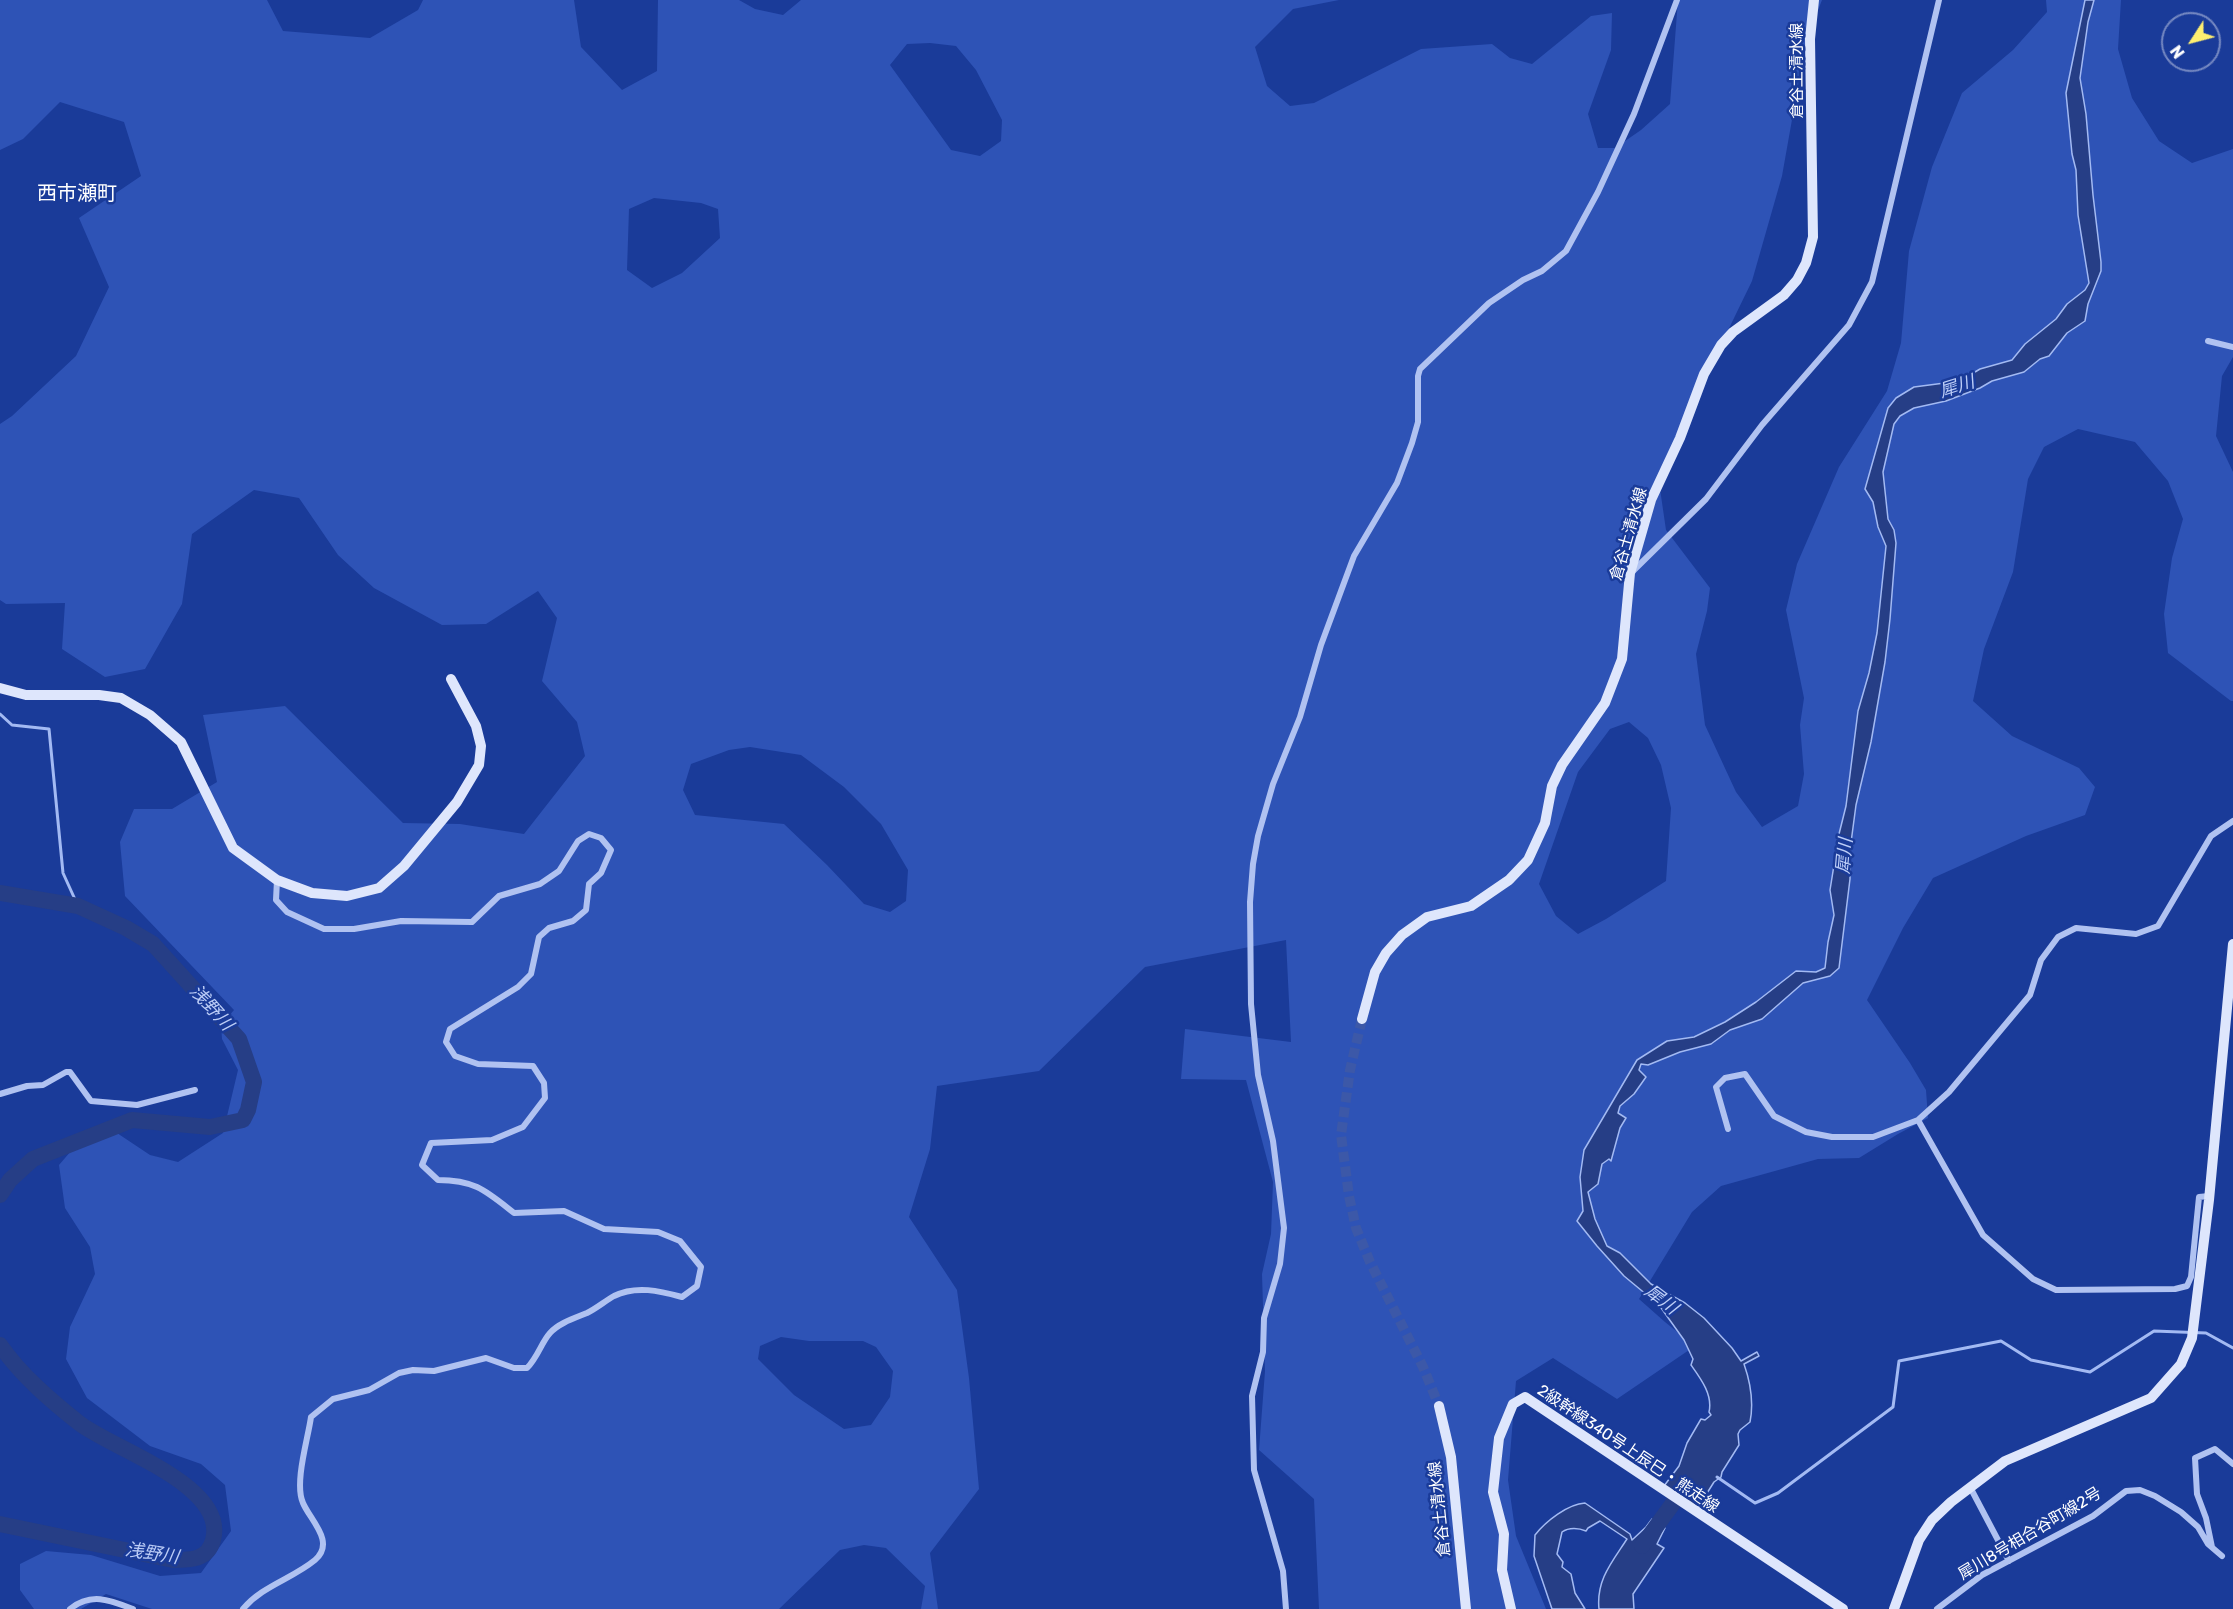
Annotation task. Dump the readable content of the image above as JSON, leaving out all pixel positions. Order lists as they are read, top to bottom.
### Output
{
  "streets": {
    "street": ["倉谷土清水線", "2級幹線340号上辰巳・熊走線", "犀川8号相合谷町線2号"]
  },
  "districts": ["西市瀬町"],
  "water": ["犀川", "浅野川"],
  "north": "bottom left"
}
